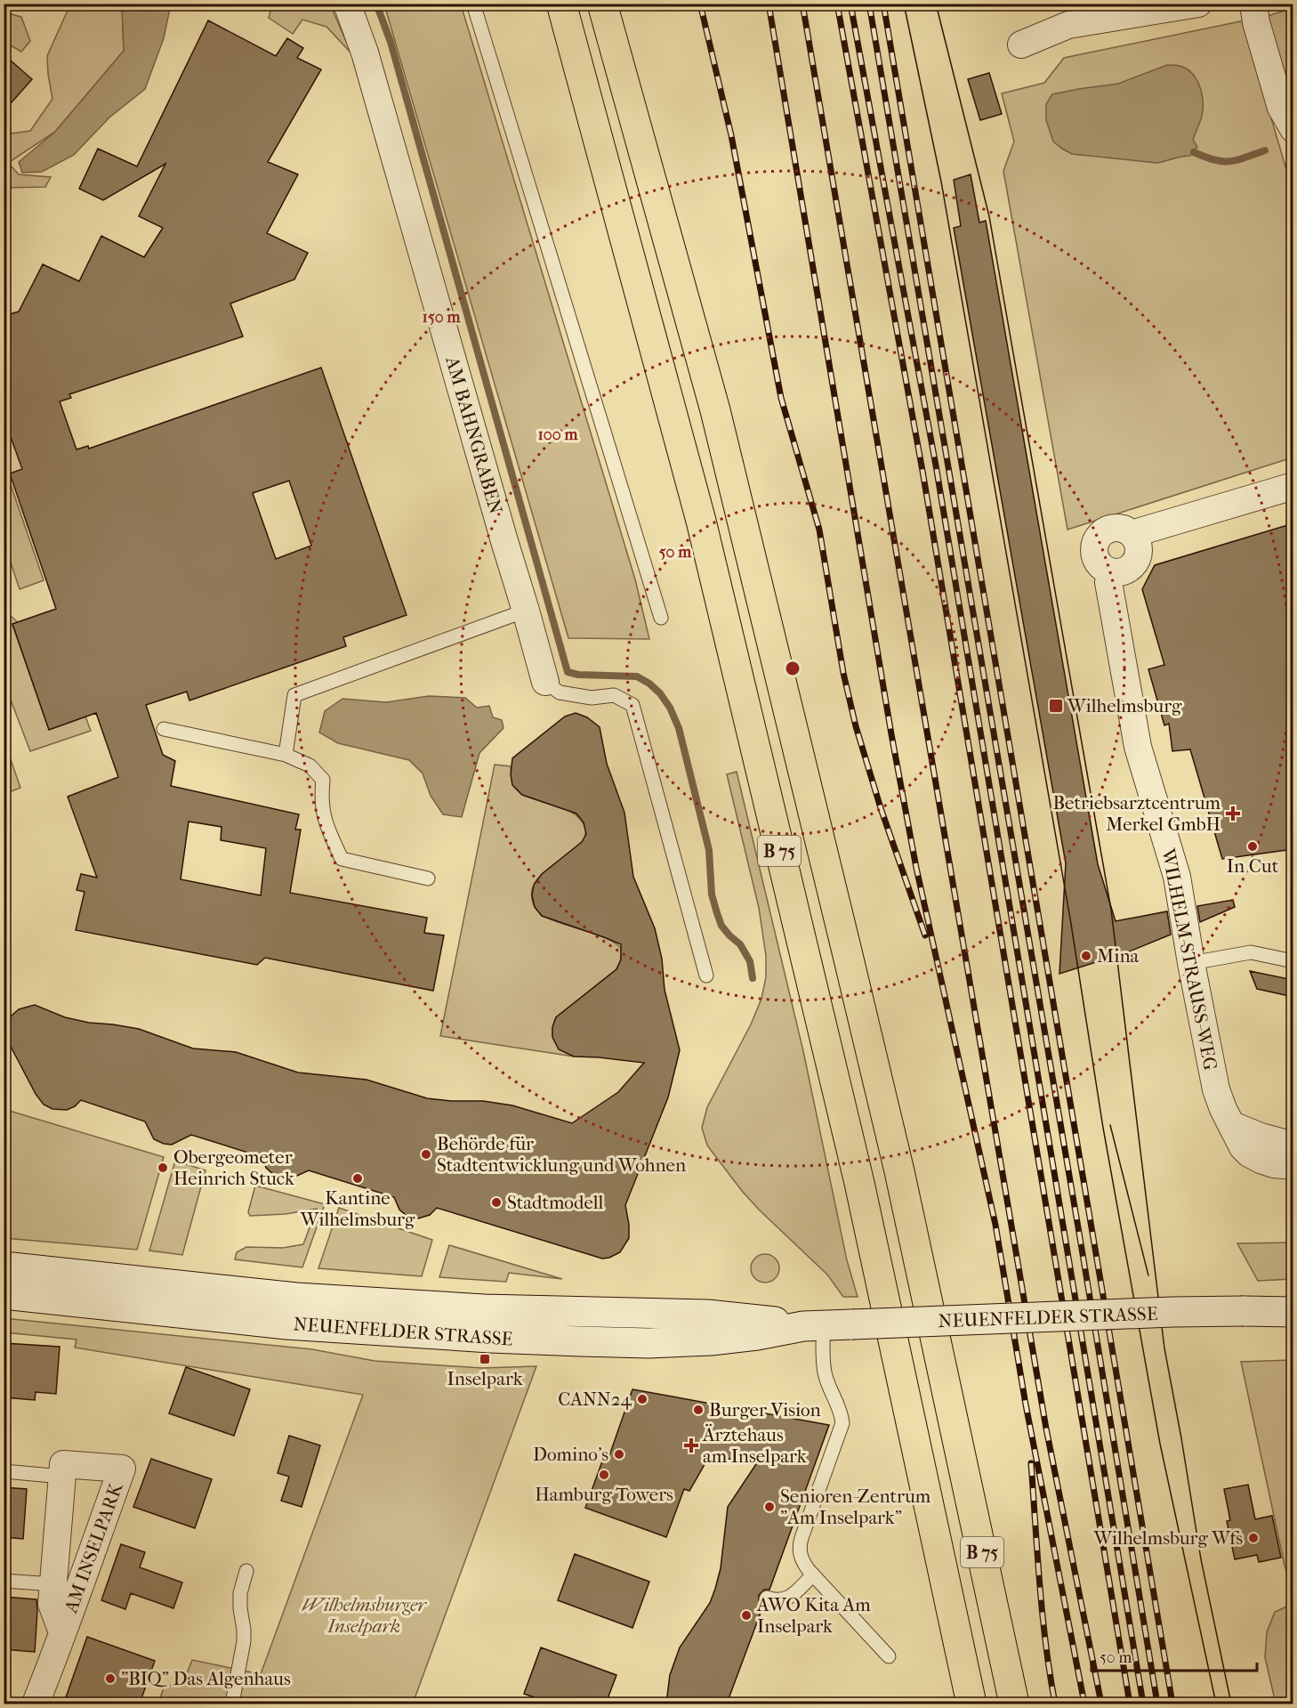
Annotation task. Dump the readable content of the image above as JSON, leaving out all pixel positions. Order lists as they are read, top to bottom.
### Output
{
  "streets": {
    "highway": ["B 75"],
    "main road": ["NEUENFELDER STRASSE"],
    "street": ["AM BAHNGRABEN", "WILHELM-STRAUSS-WEG", "AM INSELPARK"]
  },
  "parks": ["Wilhelmsburger Inselpark"],
  "places": {
    "transit": ["Wilhelmsburg", "Inselpark"],
    "health": ["Betriebsarztcentrum Merkel GmbH", "Ärztehaus am Inselpark"],
    "other": [
      "In Cut",
      "Mina",
      "Behörde für Stadtentwicklung und Wohnen",
      "Obergeometer Heinrich Stuck",
      "Kantine Wilhelmsburg",
      "Stadtmodell",
      "CANN24",
      "Burger Vision",
      "Domino's",
      "Hamburg Towers",
      "Senioren-Zentrum \"Am Inselpark\"",
      "Wilhelmsburg Wfs",
      "AWO Kita Am Inselpark",
      "\"BIQ\" Das Algenhaus"
    ]
  },
  "scale_bar": "50 m",
  "rings": ["150 m", "100 m", "50 m"]
}
